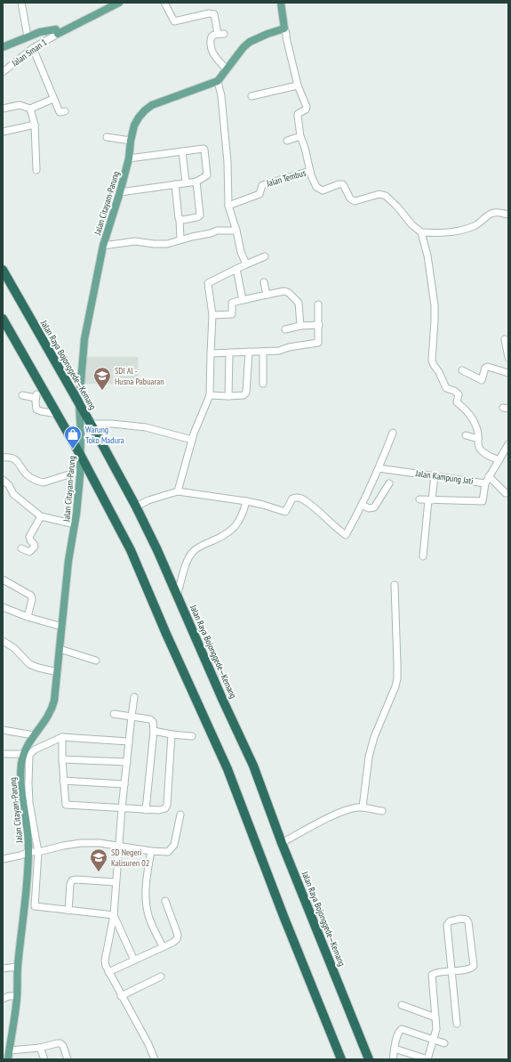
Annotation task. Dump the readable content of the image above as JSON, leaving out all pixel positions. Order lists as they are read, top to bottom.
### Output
{
  "streets": {
    "highway": ["Jalan Raya Bojonggede—Kemang"],
    "main road": ["Jalan Citayam-Parung"],
    "street": ["Jalan Sman 1", "Jalan Tembus", "Jalan Kampung Jati"]
  },
  "crossings": [
    ["Jalan Citayam-Parung", "Jalan Raya Bojonggede—Kemang"]
  ],
  "places": {
    "school or university": ["SDI Al - Husna Pabuaran", "SD Negeri Kalisuren 02"],
    "shop": ["Warung Toko Madura"]
  }
}
